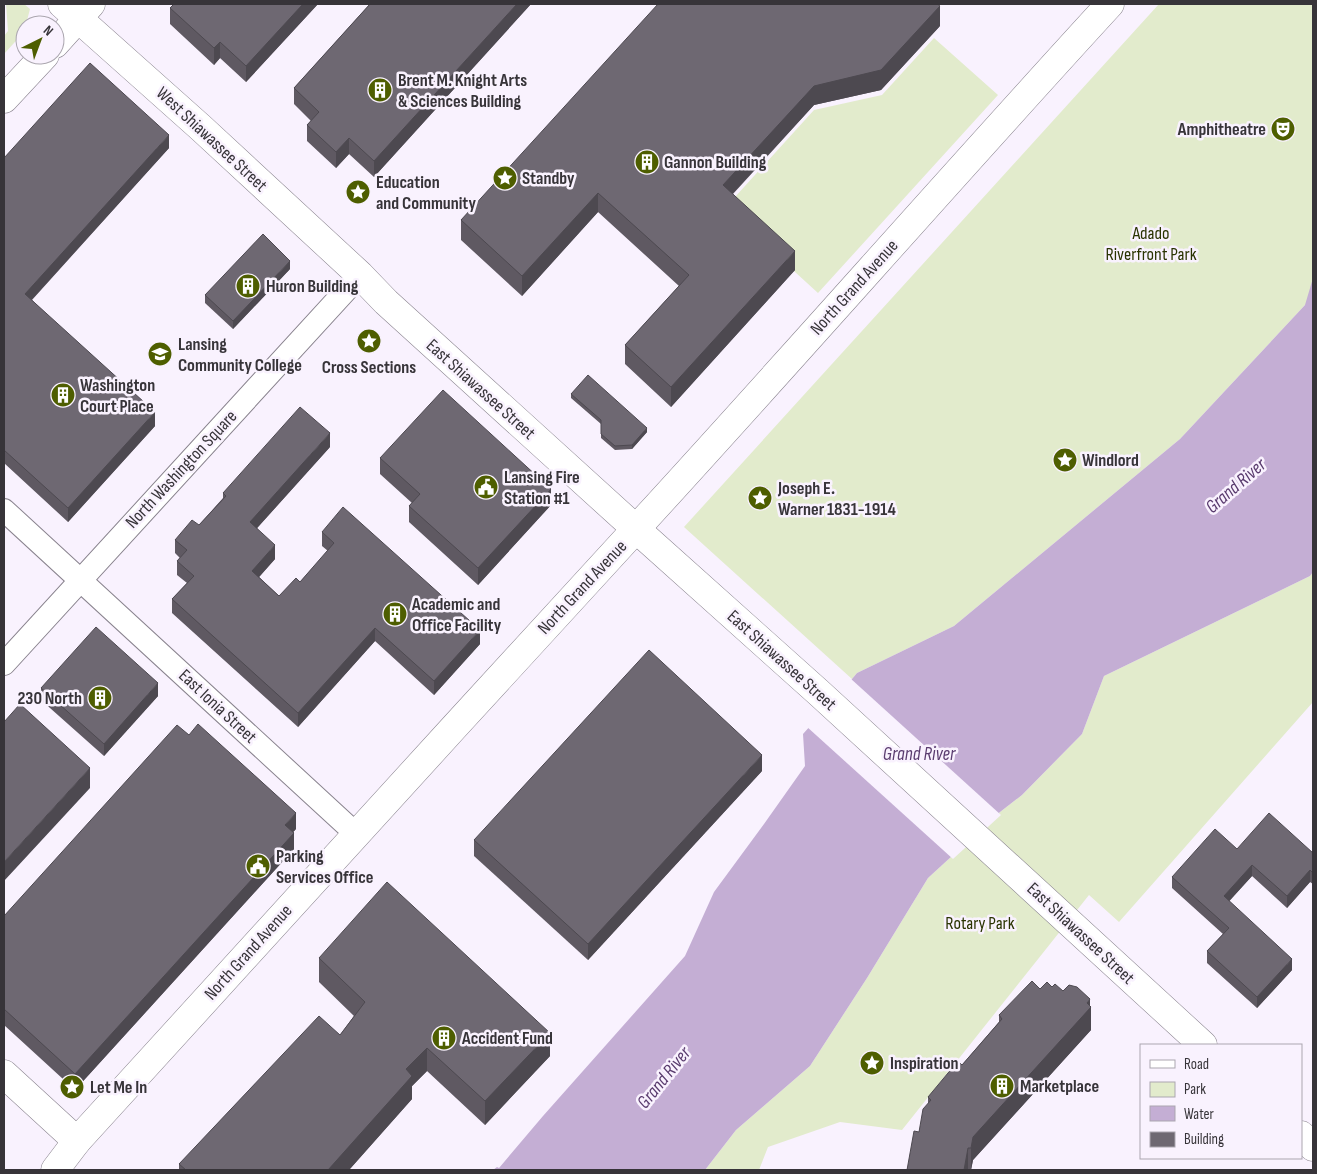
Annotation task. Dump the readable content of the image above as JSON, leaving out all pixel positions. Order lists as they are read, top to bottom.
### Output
{
  "streets": {
    "street": [
      "West Shiawassee Street",
      "North Grand Avenue",
      "East Shiawassee Street",
      "North Washington Square",
      "East Ionia Street"
    ]
  },
  "crossings": [
    ["West Shiawassee Street", "East Shiawassee Street"],
    ["West Shiawassee Street", "North Washington Square"],
    ["North Grand Avenue", "East Shiawassee Street"],
    ["North Grand Avenue", "East Ionia Street"],
    ["East Shiawassee Street", "North Washington Square"],
    ["North Washington Square", "East Ionia Street"]
  ],
  "water": ["Grand River"],
  "parks": ["Adado Riverfront Park", "Rotary Park"],
  "places": {
    "building": [
      "Brent M. Knight Arts & Sciences Building",
      "Gannon Building",
      "Huron Building",
      "Washington Court Place",
      "Academic and Office Facility",
      "230 North",
      "Accident Fund",
      "Marketplace"
    ],
    "theatre": ["Amphitheatre"],
    "place": [
      "Standby",
      "Education and Community",
      "Cross Sections",
      "Windlord",
      "Joseph E. Warner 1831-1914",
      "Inspiration",
      "Let Me In"
    ],
    "school or university": ["Lansing Community College"],
    "public building": ["Lansing Fire Station #1", "Parking Services Office"]
  },
  "legend": [
    "Road",
    "Park",
    "Water",
    "Building"
  ],
  "north": "top right"
}
